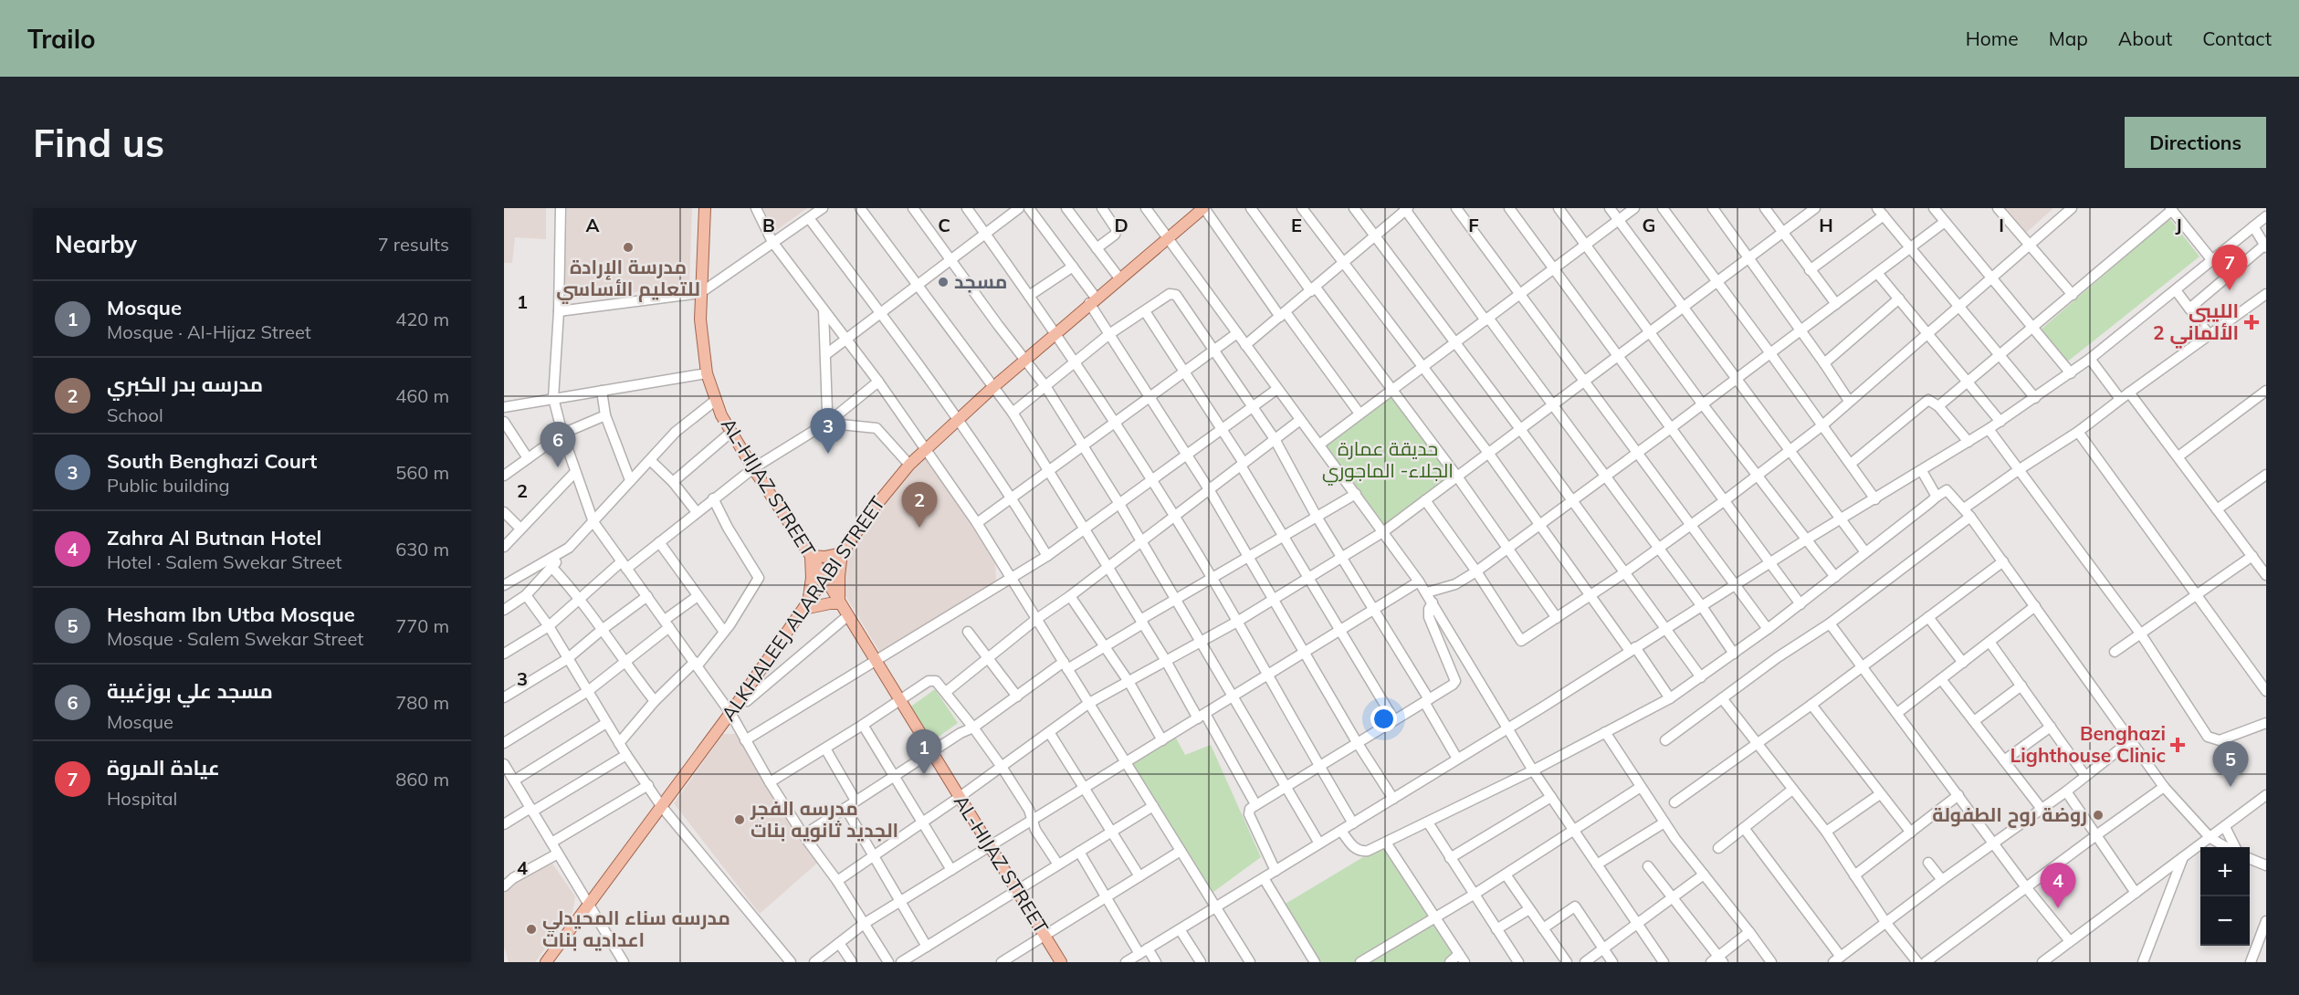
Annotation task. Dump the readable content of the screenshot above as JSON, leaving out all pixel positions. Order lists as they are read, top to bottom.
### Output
{
  "streets": {
    "main road": ["AL-HIJAZ STREET", "ALKHALEEJ ALARABI STREET"]
  },
  "crossings": [
    ["AL-HIJAZ STREET", "ALKHALEEJ ALARABI STREET"]
  ],
  "parks": ["حديقة عمارة الجلاء- الماجوري"],
  "places": {
    "other": [
      "مدرسة الإرادة للتعليم الأساسي",
      "مسجد",
      "روضة روح الطفولة",
      "مدرسه الفجر الجديد ثانويه بنات",
      "مدرسه سناء المحيدلي اعداديه بنات"
    ],
    "health": ["الليبي الألماني 2", "Benghazi Lighthouse Clinic"]
  },
  "page": {
    "header": "Trailo",
    "nav": [
      "Home",
      "Map",
      "About",
      "Contact"
    ],
    "buttons": "Directions",
    "title": "Find us",
    "heading": ["Nearby", "7 results"],
    "pins": [
      "7",
      "3",
      "6",
      "2",
      "1",
      "5",
      "4"
    ],
    "list": [
      {
        "mark": "1",
        "name": "Mosque",
        "note": "Mosque · Al-Hijaz Street",
        "value": "420 m"
      },
      {
        "mark": "2",
        "name": "مدرسه بدر الكبري",
        "note": "School",
        "value": "460 m"
      },
      {
        "mark": "3",
        "name": "South Benghazi Court",
        "note": "Public building",
        "value": "560 m"
      },
      {
        "mark": "4",
        "name": "Zahra Al Butnan Hotel",
        "note": "Hotel · Salem Swekar Street",
        "value": "630 m"
      },
      {
        "mark": "5",
        "name": "Hesham Ibn Utba Mosque",
        "note": "Mosque · Salem Swekar Street",
        "value": "770 m"
      },
      {
        "mark": "6",
        "name": "مسجد علي بوزغيبة",
        "note": "Mosque",
        "value": "780 m"
      },
      {
        "mark": "7",
        "name": "عيادة المروة",
        "note": "Hospital",
        "value": "860 m"
      }
    ],
    "map_buttons": ["+", "−"]
  },
  "grid": {
    "columns": [
      "A",
      "B",
      "C",
      "D",
      "E",
      "F",
      "G",
      "H",
      "I",
      "J"
    ],
    "rows": [
      "1",
      "2",
      "3",
      "4"
    ]
  }
}
